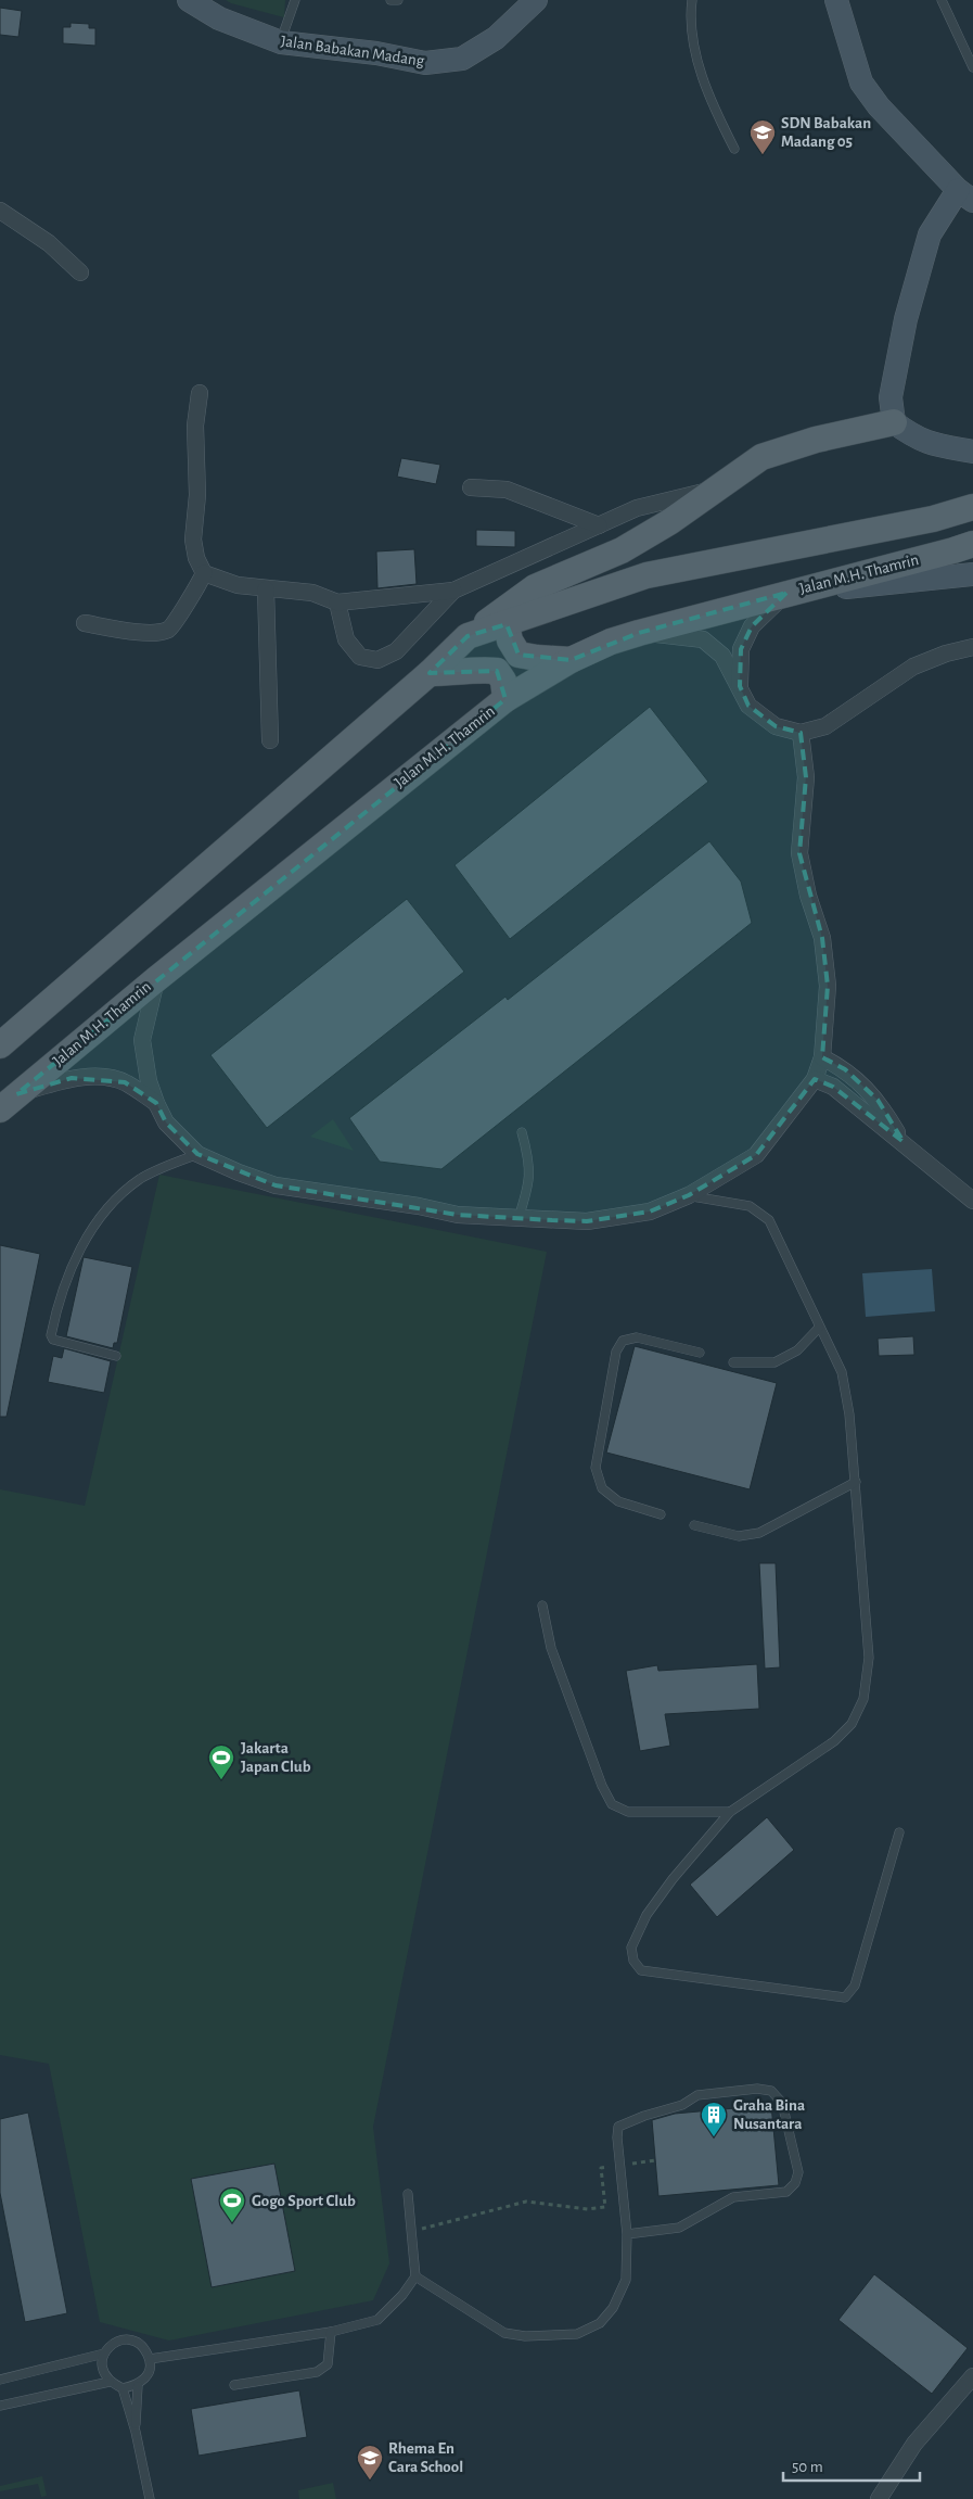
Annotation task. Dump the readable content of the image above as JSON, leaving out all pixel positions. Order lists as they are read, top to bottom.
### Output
{
  "streets": {
    "main road": ["Jalan Babakan Madang", "Jalan M.H. Thamrin"]
  },
  "places": {
    "school or university": ["SDN Babakan Madang 05", "Rhema En Cara School"],
    "sports": ["Jakarta Japan Club", "Gogo Sport Club"],
    "building": ["Graha Bina Nusantara"]
  },
  "scale_bar": "50 m"
}
